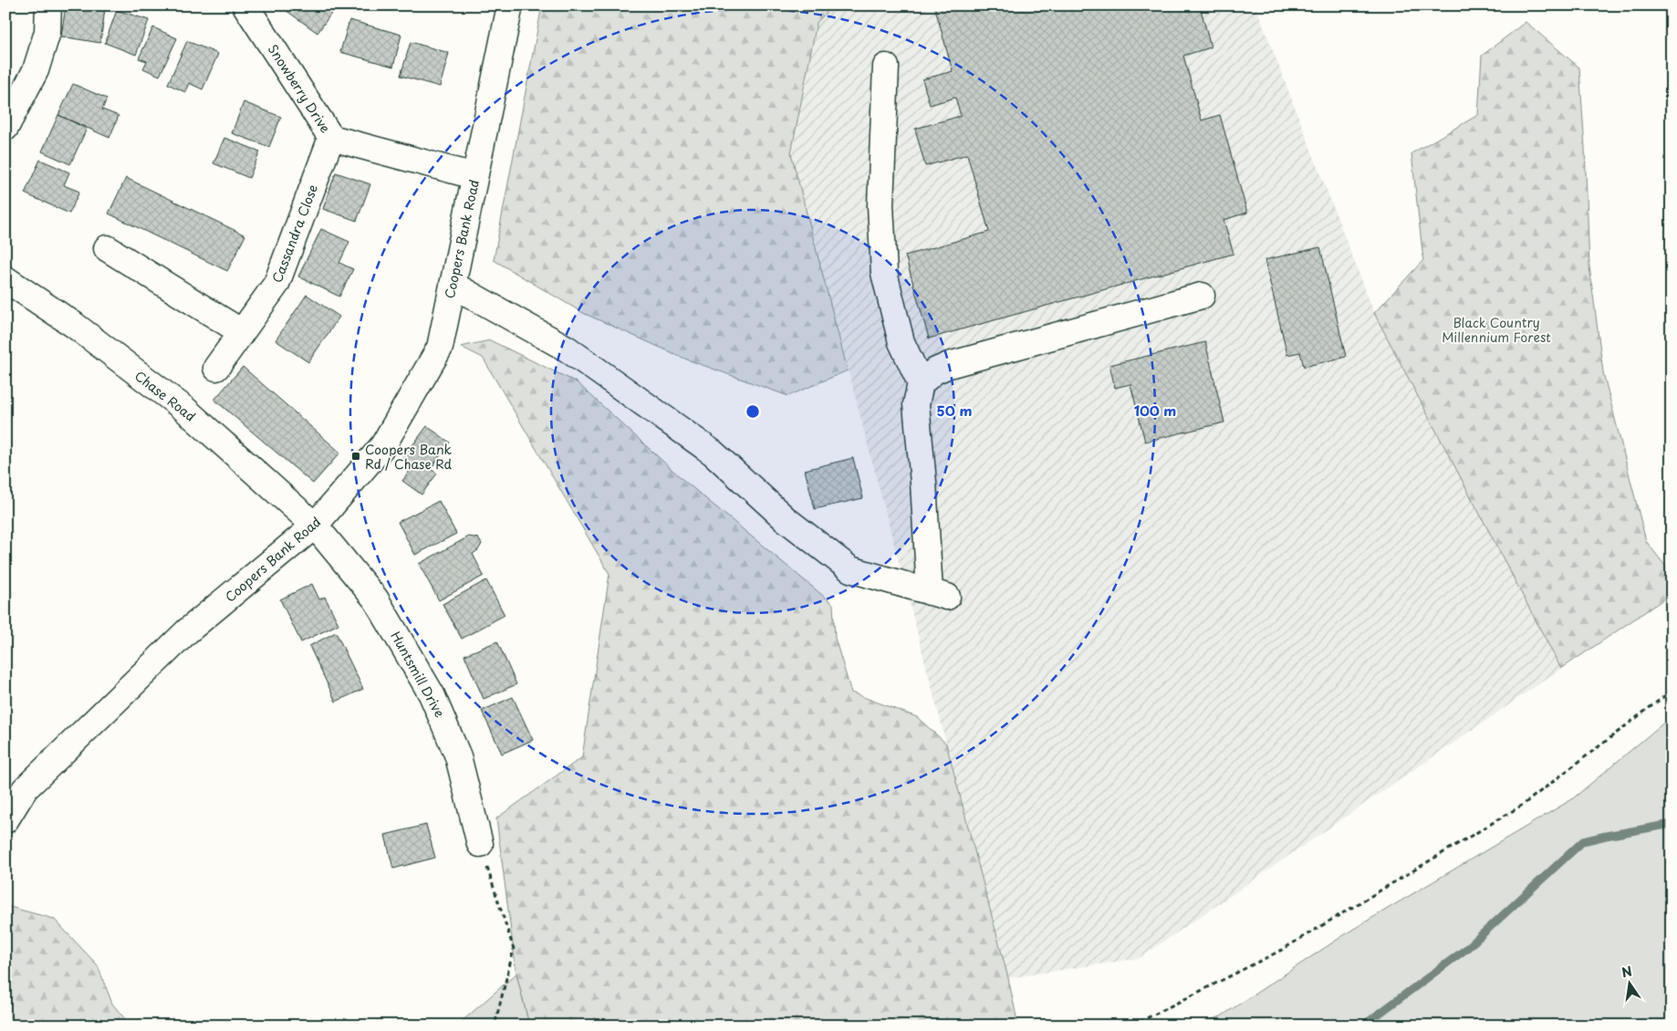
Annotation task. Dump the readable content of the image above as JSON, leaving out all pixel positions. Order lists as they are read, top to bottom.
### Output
{
  "streets": {
    "street": [
      "Snowberry Drive",
      "Cassandra Close",
      "Coopers Bank Road",
      "Chase Road",
      "Huntsmill Drive"
    ]
  },
  "crossings": [
    ["Snowberry Drive", "Cassandra Close"],
    ["Snowberry Drive", "Coopers Bank Road"],
    ["Coopers Bank Road", "Chase Road"],
    ["Coopers Bank Road", "Huntsmill Drive"],
    ["Chase Road", "Huntsmill Drive"]
  ],
  "parks": ["Black Country Millennium Forest"],
  "places": {
    "transit": ["Coopers Bank Rd / Chase Rd"]
  },
  "north": "top",
  "rings": ["50 m", "100 m"]
}
